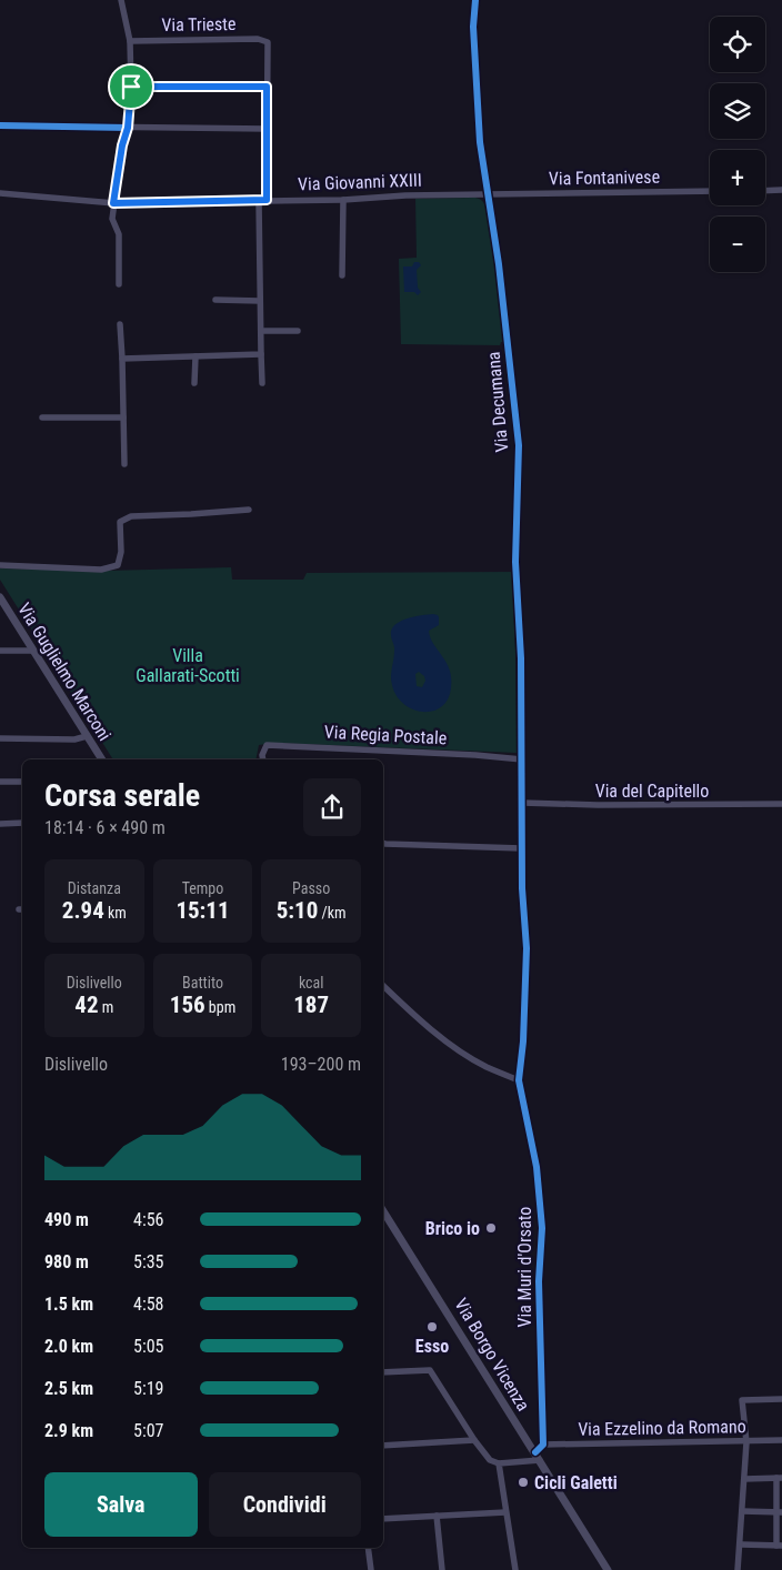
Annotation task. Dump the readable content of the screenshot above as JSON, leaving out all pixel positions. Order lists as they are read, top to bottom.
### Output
{
  "streets": {
    "street": [
      "Via Trieste",
      "Via Fontanivese",
      "Via Giovanni XXIII",
      "Via Decumana",
      "Via Guglielmo Marconi",
      "Via Regia Postale",
      "Via del Capitello",
      "Via Muri d'Orsato",
      "Via Borgo Vicenza",
      "Via Ezzelino da Romano"
    ]
  },
  "crossings": [
    ["Via Fontanivese", "Via Giovanni XXIII"],
    ["Via Fontanivese", "Via Decumana"],
    ["Via Giovanni XXIII", "Via Decumana"],
    ["Via Decumana", "Via Regia Postale"],
    ["Via Decumana", "Via del Capitello"],
    ["Via Decumana", "Via Muri d'Orsato"],
    ["Via Muri d'Orsato", "Via Ezzelino da Romano"]
  ],
  "parks": ["Villa Gallarati-Scotti"],
  "places": ["Brico io", "Esso", "Cicli Galetti"],
  "page": {
    "map_buttons": ["+", "−"],
    "heading": ["Corsa serale", "18:14 · 6 × 490 m"],
    "stats": [
      ["Distanza", "2.94 km"],
      ["Tempo", "15:11"],
      ["Passo", "5:10 /km"],
      ["Dislivello", "42 m"],
      ["Battito", "156 bpm"],
      ["kcal", "187"]
    ],
    "chart": ["Dislivello", "193–200 m"],
    "list": [
      {
        "name": "490 m",
        "note": "4:56"
      },
      {
        "name": "980 m",
        "note": "5:35"
      },
      {
        "name": "1.5 km",
        "note": "4:58"
      },
      {
        "name": "2.0 km",
        "note": "5:05"
      },
      {
        "name": "2.5 km",
        "note": "5:19"
      },
      {
        "name": "2.9 km",
        "note": "5:07"
      }
    ],
    "buttons": ["Salva", "Condividi"]
  }
}
